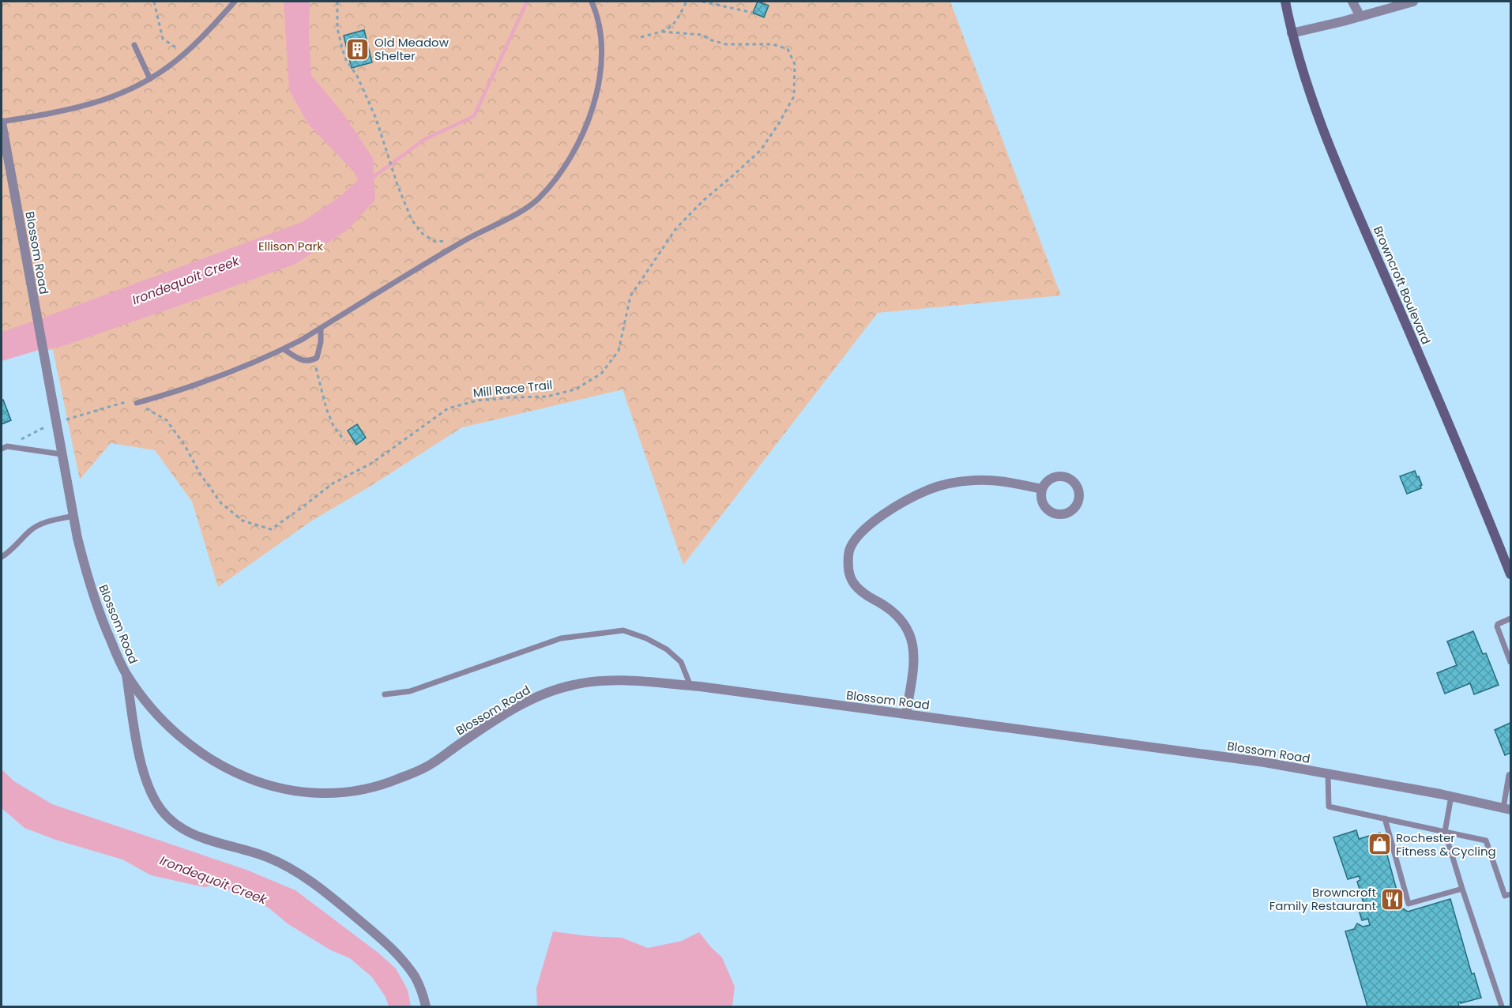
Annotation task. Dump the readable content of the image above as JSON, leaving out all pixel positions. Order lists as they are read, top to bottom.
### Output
{
  "streets": {
    "main road": ["Browncroft Boulevard"],
    "street": ["Blossom Road"],
    "path": ["Mill Race Trail"]
  },
  "water": ["Irondequoit Creek"],
  "parks": ["Ellison Park"],
  "places": {
    "building": ["Old Meadow Shelter"],
    "shop": ["Rochester Fitness & Cycling"],
    "restaurant": ["Browncroft Family Restaurant"]
  }
}
